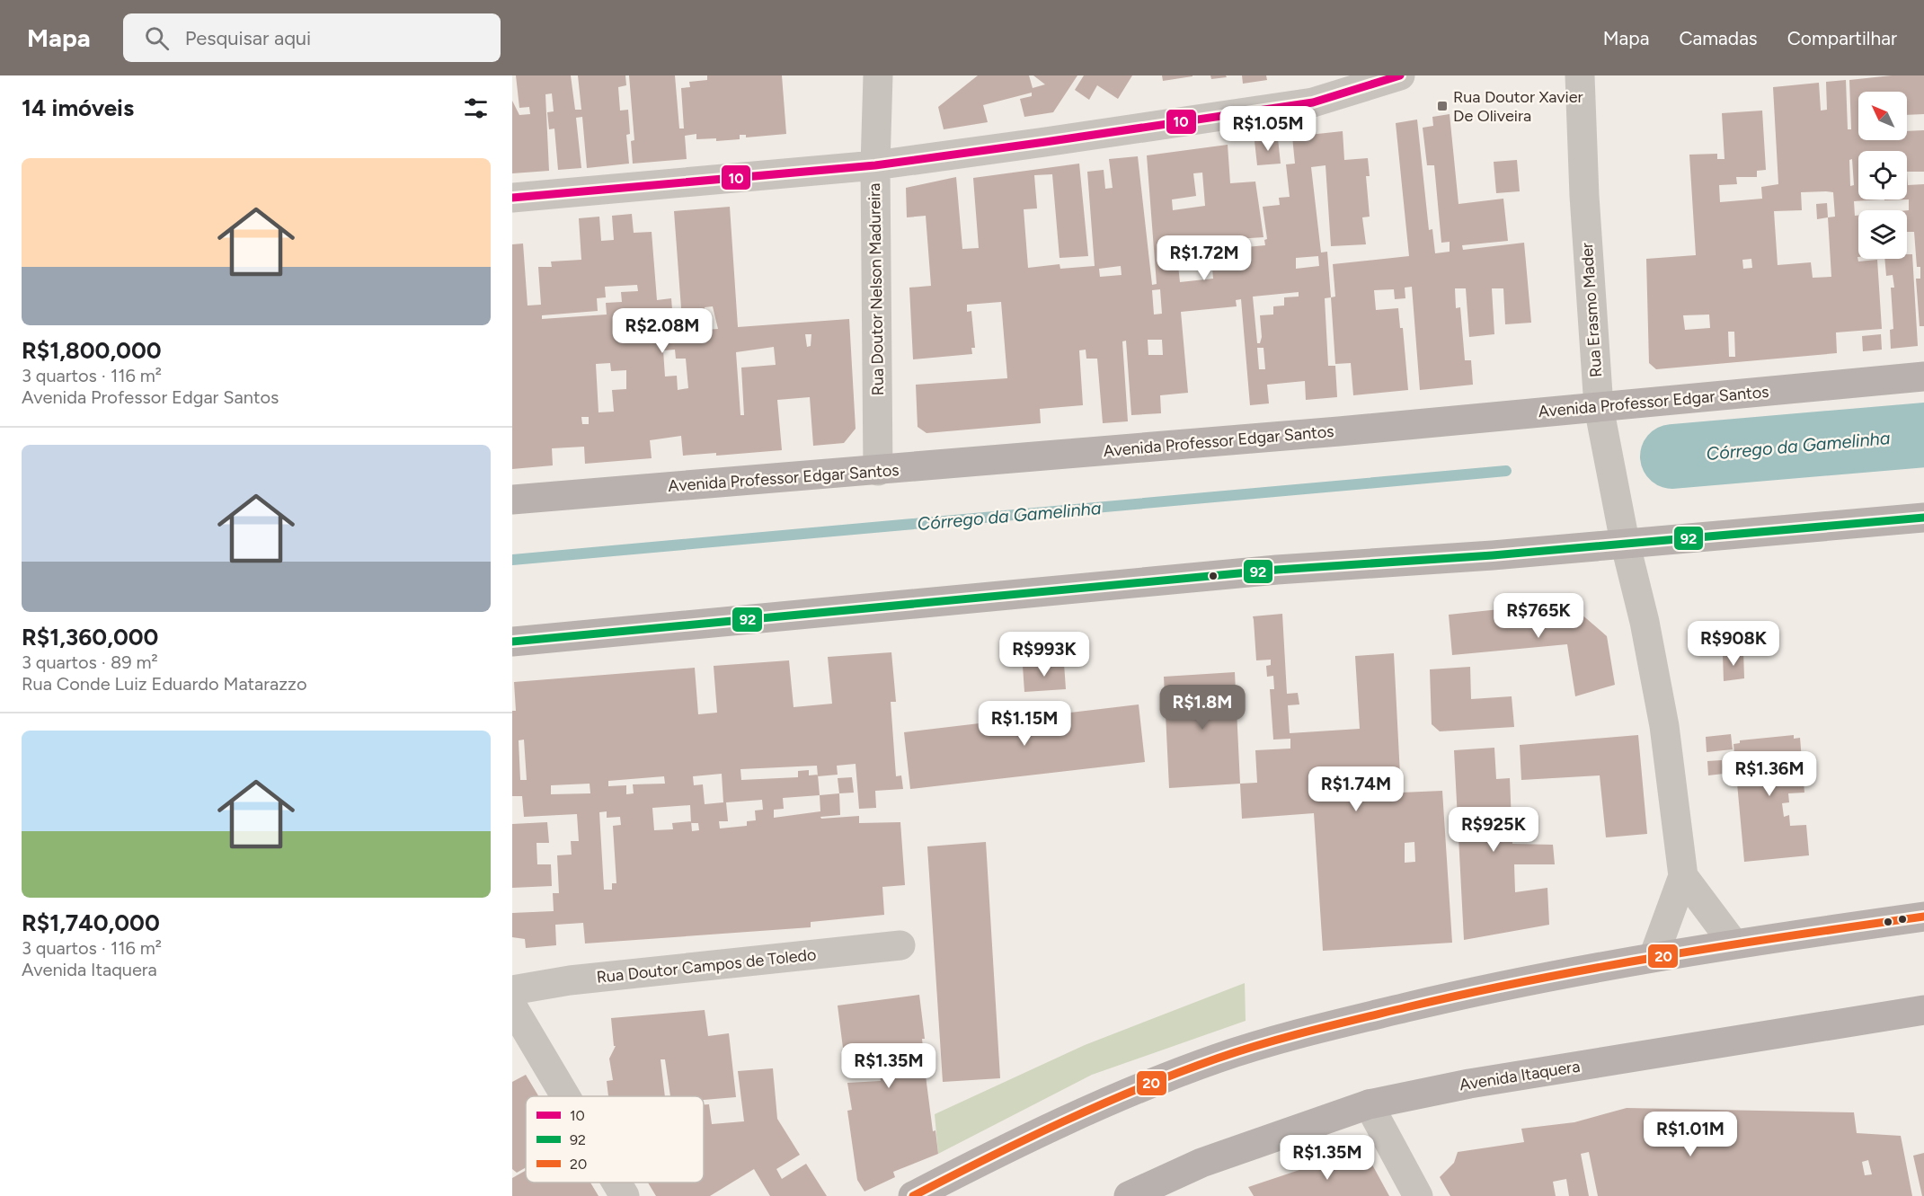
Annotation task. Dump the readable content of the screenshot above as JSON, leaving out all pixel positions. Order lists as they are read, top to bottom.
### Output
{
  "streets": {
    "main road": ["Avenida Professor Edgar Santos", "Avenida Itaquera"],
    "street": ["Rua Doutor Nelson Madureira", "Rua Erasmo Mader", "Rua Doutor Campos de Toledo"]
  },
  "crossings": [
    ["Rua Doutor Nelson Madureira", "Avenida Professor Edgar Santos"],
    ["Rua Erasmo Mader", "Avenida Professor Edgar Santos"]
  ],
  "water": ["Córrego da Gamelinha"],
  "places": {
    "transit": ["Rua Doutor Xavier De Oliveira"]
  },
  "lines": ["transit line 10", "transit line 92", "transit line 20"],
  "legend": ["10", "92", "20"],
  "north": "top left",
  "page": {
    "header": "Mapa",
    "search": "Pesquisar aqui",
    "nav": ["Mapa", "Camadas", "Compartilhar"],
    "heading": "14 imóveis",
    "price": [
      "R$1.05M",
      "R$1.72M",
      "R$2.08M",
      "R$765K",
      "R$908K",
      "R$993K",
      "R$1.8M",
      "R$1.15M",
      "R$1.36M",
      "R$1.74M",
      "R$925K",
      "R$1.35M",
      "R$1.01M",
      "R$1.35M"
    ],
    "list": [
      {
        "name": "R$1,800,000",
        "note": "3 quartos · 116 m² · Avenida Professor Edgar Santos"
      },
      {
        "name": "R$1,360,000",
        "note": "3 quartos · 89 m² · Rua Conde Luiz Eduardo Matarazzo"
      },
      {
        "name": "R$1,740,000",
        "note": "3 quartos · 116 m² · Avenida Itaquera"
      }
    ]
  }
}
